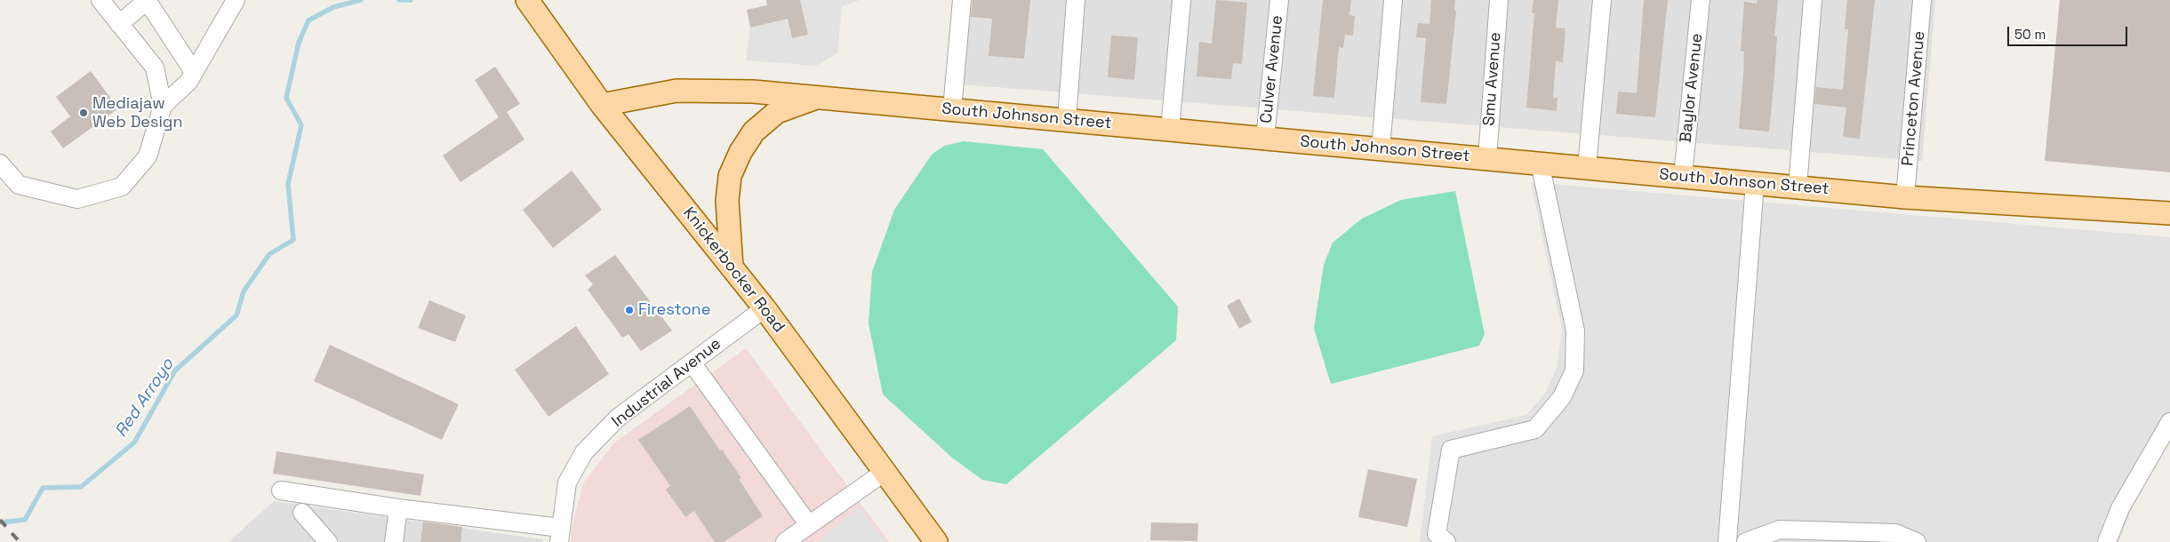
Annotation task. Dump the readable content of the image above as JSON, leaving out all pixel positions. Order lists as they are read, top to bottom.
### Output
{
  "streets": {
    "main road": ["South Johnson Street", "Knickerbocker Road"],
    "street": [
      "Culver Avenue",
      "Smu Avenue",
      "Baylor Avenue",
      "Princeton Avenue",
      "Industrial Avenue"
    ]
  },
  "crossings": [
    ["Culver Avenue", "South Johnson Street"],
    ["Smu Avenue", "South Johnson Street"],
    ["Baylor Avenue", "South Johnson Street"],
    ["Princeton Avenue", "South Johnson Street"],
    ["South Johnson Street", "Knickerbocker Road"],
    ["Knickerbocker Road", "Industrial Avenue"]
  ],
  "water": ["Red Arroyo"],
  "places": ["Mediajaw Web Design", "Firestone"],
  "scale_bar": "50 m"
}
